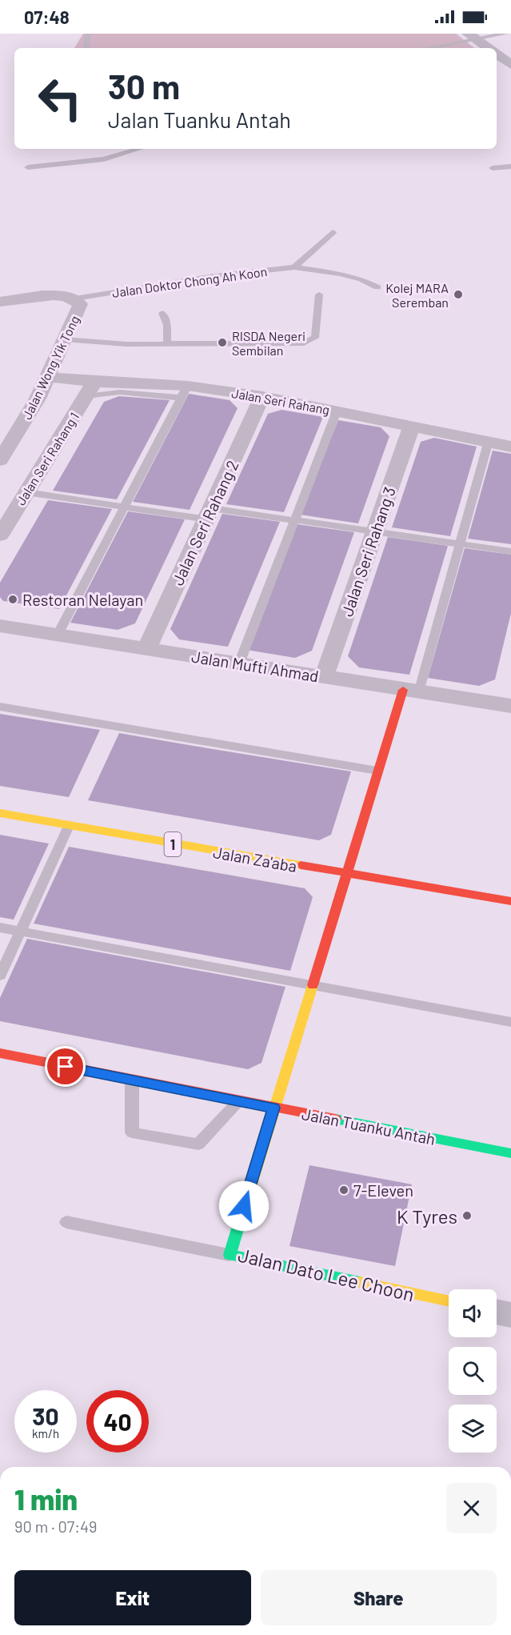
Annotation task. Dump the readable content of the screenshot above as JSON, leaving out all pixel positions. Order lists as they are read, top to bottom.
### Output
{
  "streets": {
    "main road": [
      "1",
      "Jalan Za'aba",
      "Jalan Tuanku Antah",
      "Jalan Dato Lee Choon"
    ],
    "street": [
      "Jalan Doktor Chong Ah Koon",
      "Jalan Wong Yik Tong",
      "Jalan Seri Rahang",
      "Jalan Seri Rahang 1",
      "Jalan Seri Rahang 2",
      "Jalan Seri Rahang 3",
      "Jalan Mufti Ahmad"
    ]
  },
  "crossings": [
    ["Jalan Doktor Chong Ah Koon", "Jalan Wong Yik Tong"],
    ["Jalan Wong Yik Tong", "Jalan Seri Rahang"],
    ["Jalan Seri Rahang", "Jalan Seri Rahang 1"],
    ["Jalan Seri Rahang", "Jalan Seri Rahang 2"],
    ["Jalan Seri Rahang", "Jalan Seri Rahang 3"],
    ["Jalan Seri Rahang 2", "Jalan Mufti Ahmad"],
    ["Jalan Seri Rahang 3", "Jalan Mufti Ahmad"],
    ["Jalan Mufti Ahmad", "Jalan Dato Lee Choon"],
    ["Jalan Za'aba", "Jalan Dato Lee Choon"],
    ["Jalan Tuanku Antah", "Jalan Dato Lee Choon"]
  ],
  "places": [
    "Kolej MARA Seremban",
    "RISDA Negeri Sembilan",
    "Restoran Nelayan",
    "7-Eleven",
    "K Tyres"
  ],
  "page": {
    "status": "07:48",
    "turn": ["30 m", "Jalan Tuanku Antah"],
    "speed": "30 km/h",
    "limit": "40",
    "heading": ["1 min", "90 m · 07:49"],
    "buttons": ["Exit", "Share"]
  }
}
